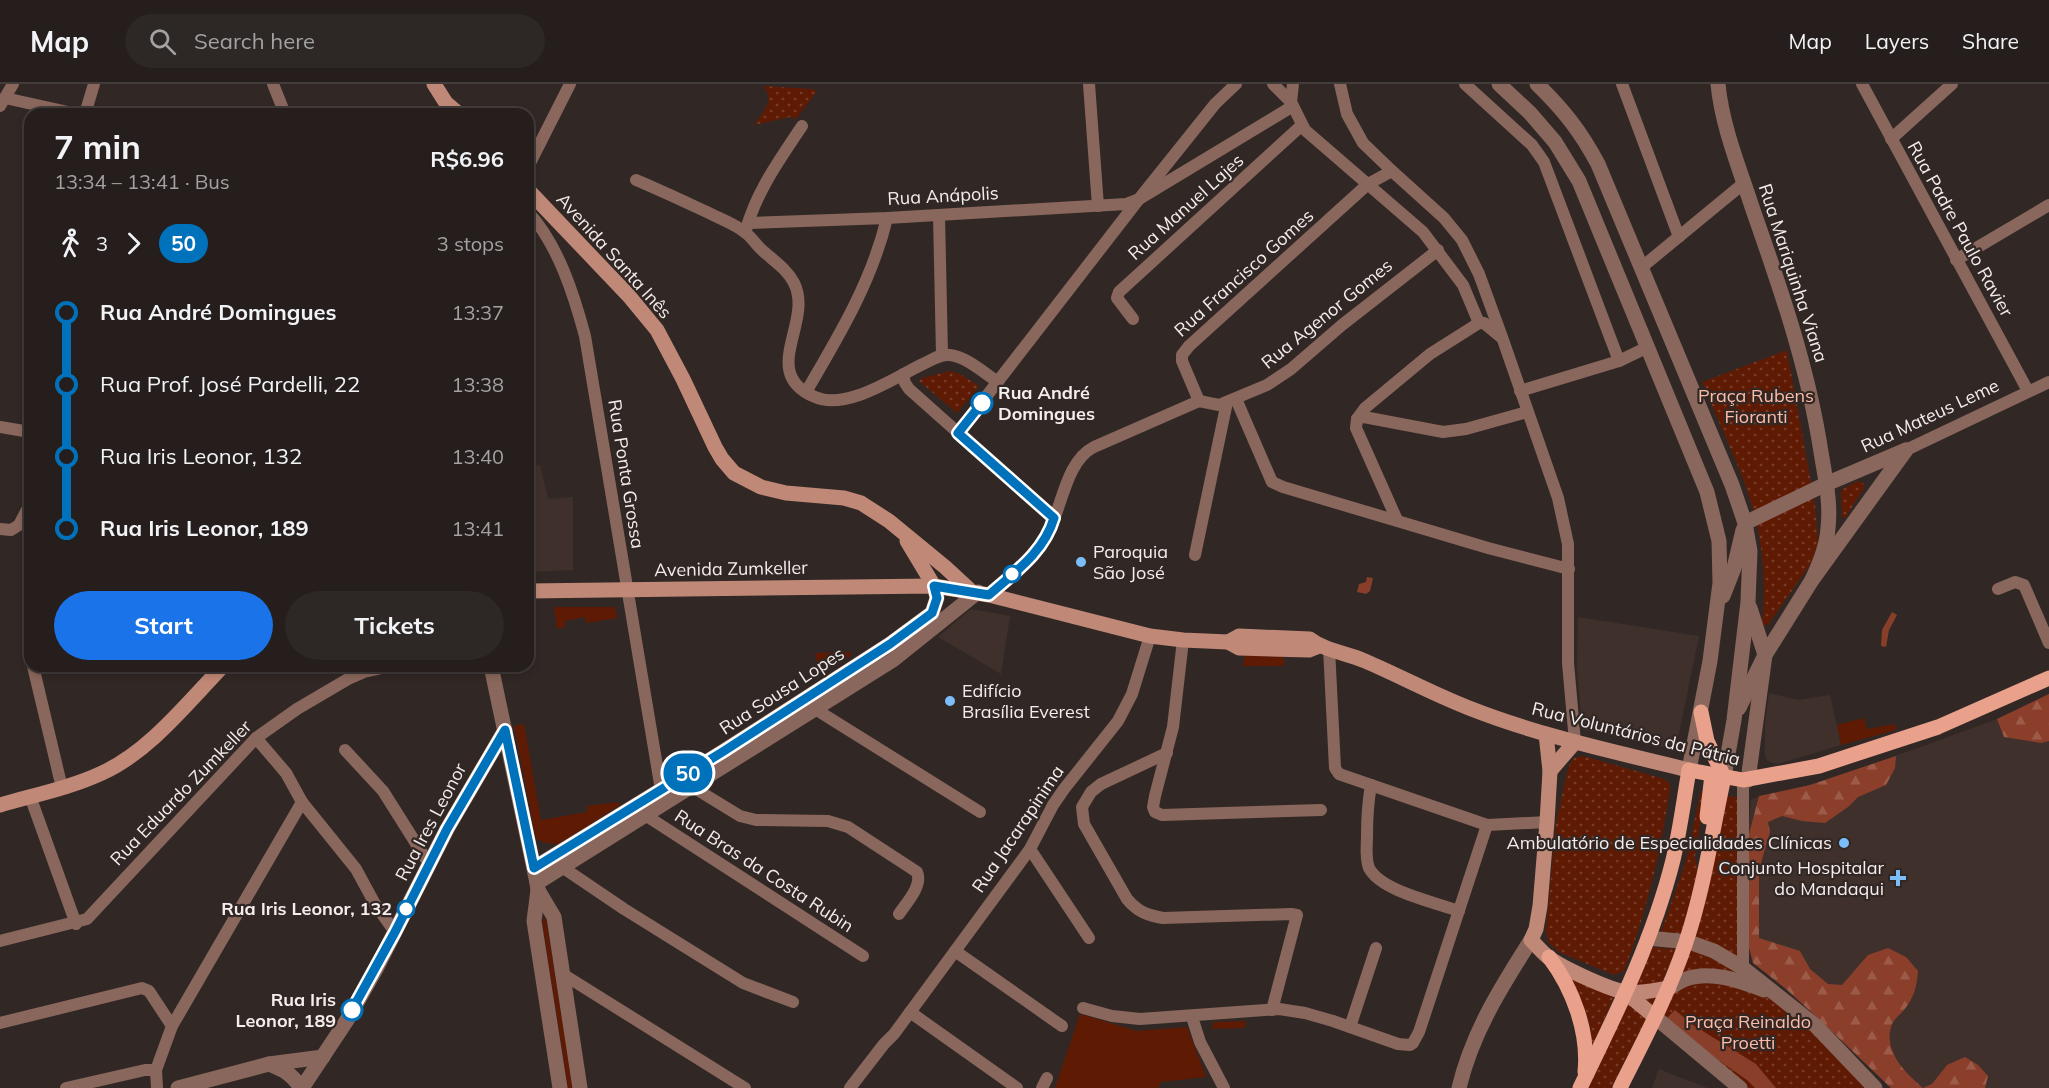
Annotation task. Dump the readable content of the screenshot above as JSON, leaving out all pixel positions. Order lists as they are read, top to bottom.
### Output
{
  "streets": {
    "main road": ["Avenida Santa Inês", "Avenida Zumkeller", "Rua Voluntários da Pátria"],
    "street": [
      "Rua Anápolis",
      "Rua Manuel Lajes",
      "Rua Padre Paulo Ravier",
      "Rua Francisco Gomes",
      "Rua Mariquinha Viana",
      "Rua Agenor Gomes",
      "Rua Mateus Leme",
      "Rua Ponta Grossa",
      "Rua Sousa Lopes",
      "Rua Eduardo Zumkeller",
      "Rua Ires Leonor",
      "Rua Jacarapinima",
      "Rua Bras da Costa Rubin"
    ]
  },
  "crossings": [
    ["Rua Padre Paulo Ravier", "Rua Mateus Leme"],
    ["Avenida Santa Inês", "Avenida Zumkeller"],
    ["Avenida Santa Inês", "Rua Sousa Lopes"],
    ["Avenida Santa Inês", "Rua Voluntários da Pátria"],
    ["Rua Francisco Gomes", "Rua Agenor Gomes"],
    ["Rua Mariquinha Viana", "Rua Mateus Leme"],
    ["Rua Mariquinha Viana", "Rua Voluntários da Pátria"],
    ["Rua Ponta Grossa", "Avenida Zumkeller"],
    ["Rua Ponta Grossa", "Rua Sousa Lopes"],
    ["Avenida Zumkeller", "Rua Voluntários da Pátria"],
    ["Rua Sousa Lopes", "Rua Voluntários da Pátria"],
    ["Rua Sousa Lopes", "Rua Bras da Costa Rubin"],
    ["Rua Voluntários da Pátria", "Rua Jacarapinima"]
  ],
  "parks": ["Praça Rubens Fioranti", "Praça Reinaldo Proetti"],
  "places": {
    "other": [
      "Rua André Domingues",
      "Paroquia São José",
      "Edifício Brasília Everest",
      "Ambulatório de Especialidades Clínicas",
      "Rua Iris Leonor, 132",
      "Rua Iris Leonor, 189"
    ],
    "health": ["Conjunto Hospitalar do Mandaqui"]
  },
  "lines": ["bus line 50"],
  "page": {
    "header": "Map",
    "search": "Search here",
    "nav": ["Map", "Layers", "Share"],
    "on_map": "50",
    "heading": ["7 min", "13:34 – 13:41 · Bus", "R$6.96"],
    "legs": ["3", "50", "3 stops"],
    "list": [
      {
        "name": "Rua André Domingues",
        "value": "13:37"
      },
      {
        "name": "Rua Prof. José Pardelli, 22",
        "value": "13:38"
      },
      {
        "name": "Rua Iris Leonor, 132",
        "value": "13:40"
      },
      {
        "name": "Rua Iris Leonor, 189",
        "value": "13:41"
      }
    ],
    "buttons": ["Start", "Tickets"]
  }
}
